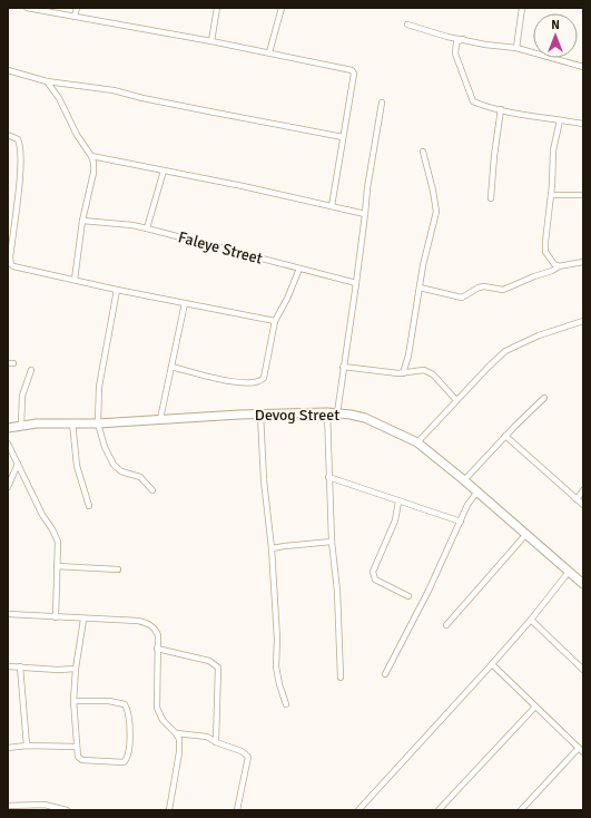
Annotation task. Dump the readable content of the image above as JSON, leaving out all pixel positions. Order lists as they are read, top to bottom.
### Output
{
  "streets": {
    "street": ["Faleye Street", "Devog Street"]
  },
  "north": "top"
}
